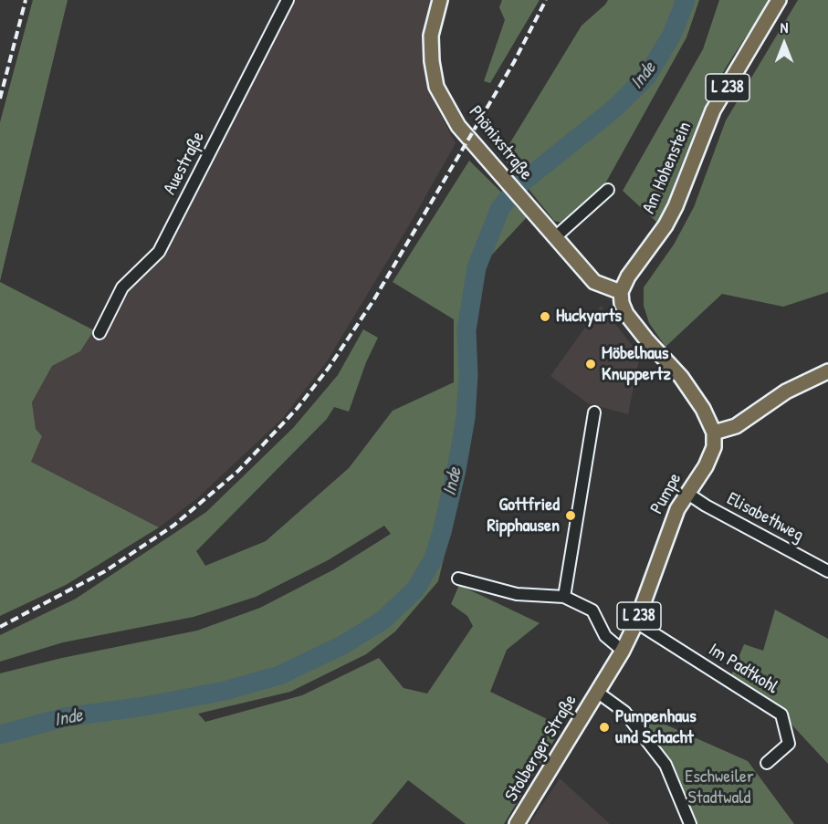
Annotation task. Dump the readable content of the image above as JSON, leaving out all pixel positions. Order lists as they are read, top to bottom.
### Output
{
  "streets": {
    "main road": [
      "L 238",
      "Phönixstraße",
      "Am Hohenstein",
      "Pumpe",
      "Stolberger Straße"
    ],
    "street": ["Auestraße", "Elisabethweg", "Im Padtkohl"]
  },
  "crossings": [
    ["Phönixstraße", "Am Hohenstein"],
    ["Pumpe", "Elisabethweg"],
    ["Pumpe", "Im Padtkohl"],
    ["Pumpe", "Stolberger Straße"]
  ],
  "water": ["Inde"],
  "parks": ["Eschweiler Stadtwald"],
  "places": [
    "Huckyarts",
    "Möbelhaus Knuppertz",
    "Gottfried Ripphausen",
    "Pumpenhaus und Schacht"
  ],
  "north": "top"
}
